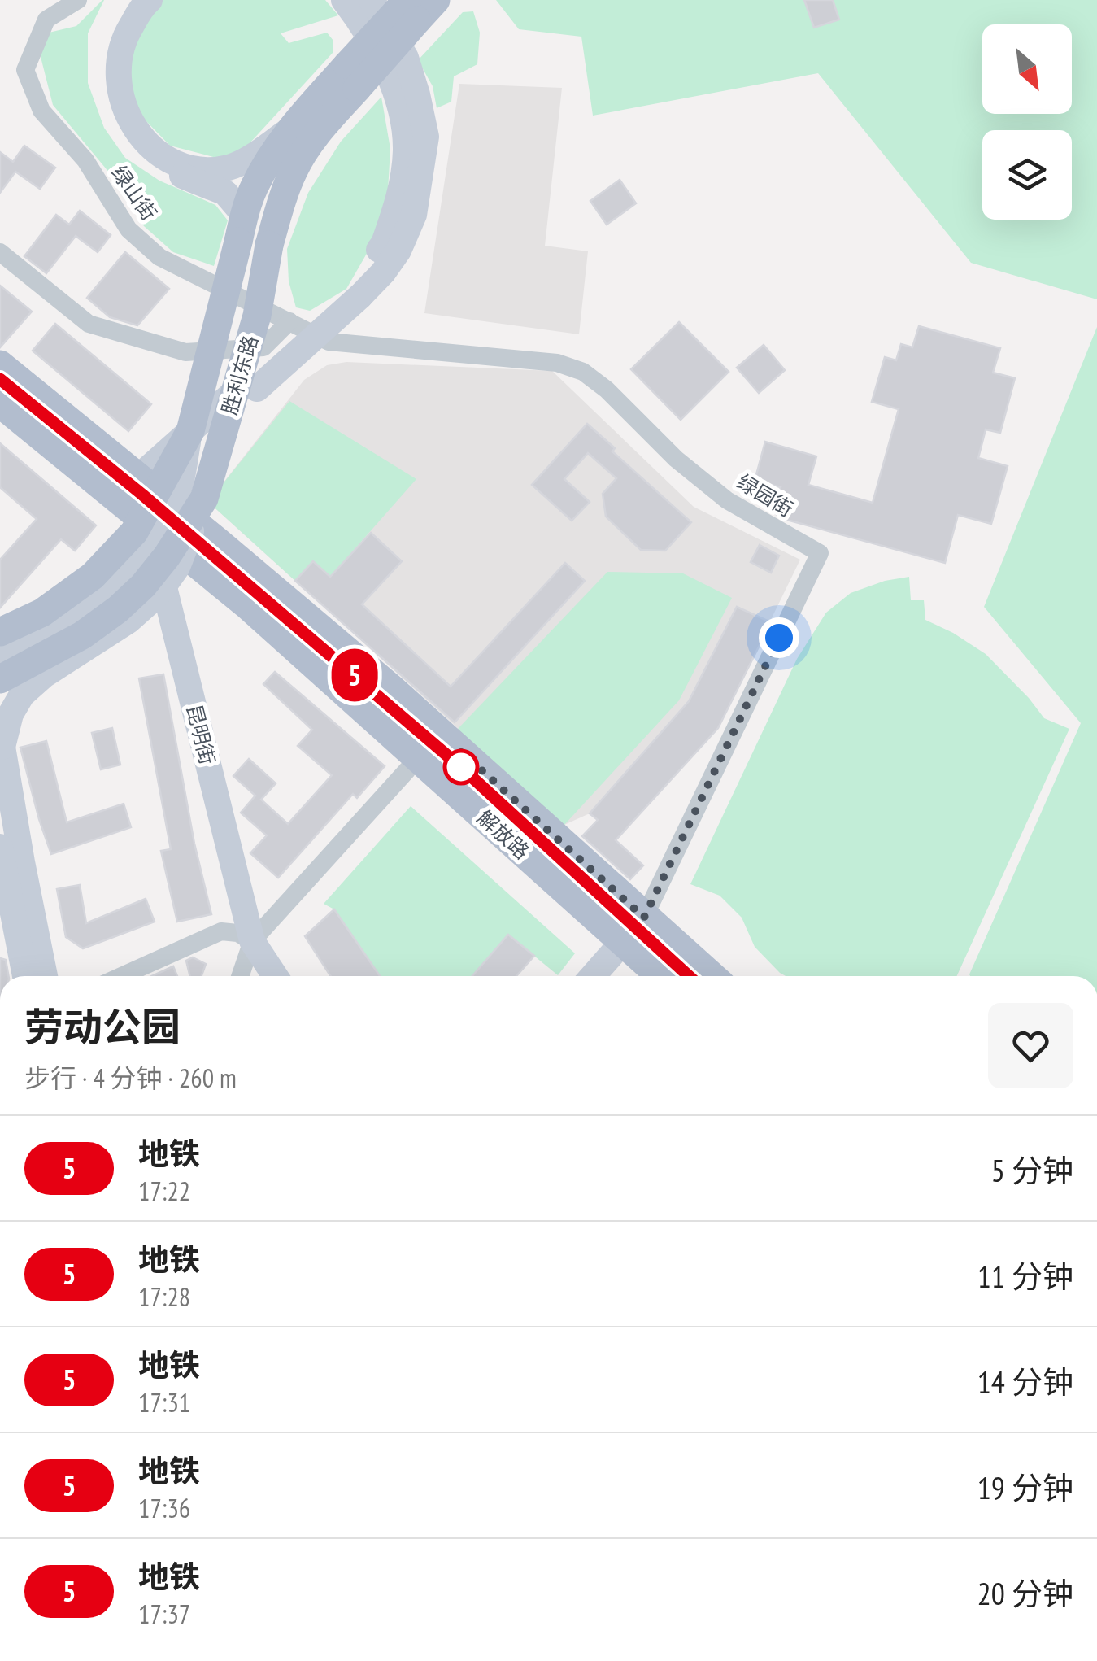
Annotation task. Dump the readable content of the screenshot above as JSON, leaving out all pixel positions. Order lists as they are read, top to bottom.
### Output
{
  "streets": {
    "main road": ["胜利东路", "昆明街", "解放路"],
    "street": ["绿山街", "绿园街"]
  },
  "crossings": [
    ["绿山街", "绿园街"],
    ["绿园街", "解放路"],
    ["昆明街", "解放路"]
  ],
  "lines": ["metro line 5"],
  "north": "bottom right",
  "page": {
    "on_map": "5",
    "heading": ["劳动公园", "步行 · 4 分钟 · 260 m"],
    "list": [
      {
        "mark": "5",
        "name": "地铁",
        "note": "17:22",
        "value": "5 分钟"
      },
      {
        "mark": "5",
        "name": "地铁",
        "note": "17:28",
        "value": "11 分钟"
      },
      {
        "mark": "5",
        "name": "地铁",
        "note": "17:31",
        "value": "14 分钟"
      },
      {
        "mark": "5",
        "name": "地铁",
        "note": "17:36",
        "value": "19 分钟"
      },
      {
        "mark": "5",
        "name": "地铁",
        "note": "17:37",
        "value": "20 分钟"
      }
    ]
  }
}
